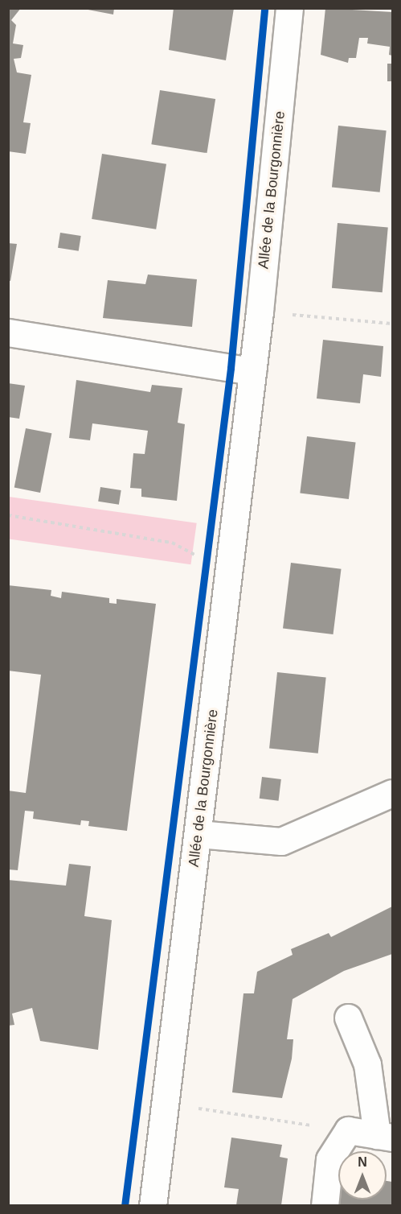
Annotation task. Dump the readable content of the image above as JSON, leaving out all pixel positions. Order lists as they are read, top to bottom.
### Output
{
  "streets": {
    "street": ["Allée de la Bourgonnière"]
  },
  "north": "top"
}
